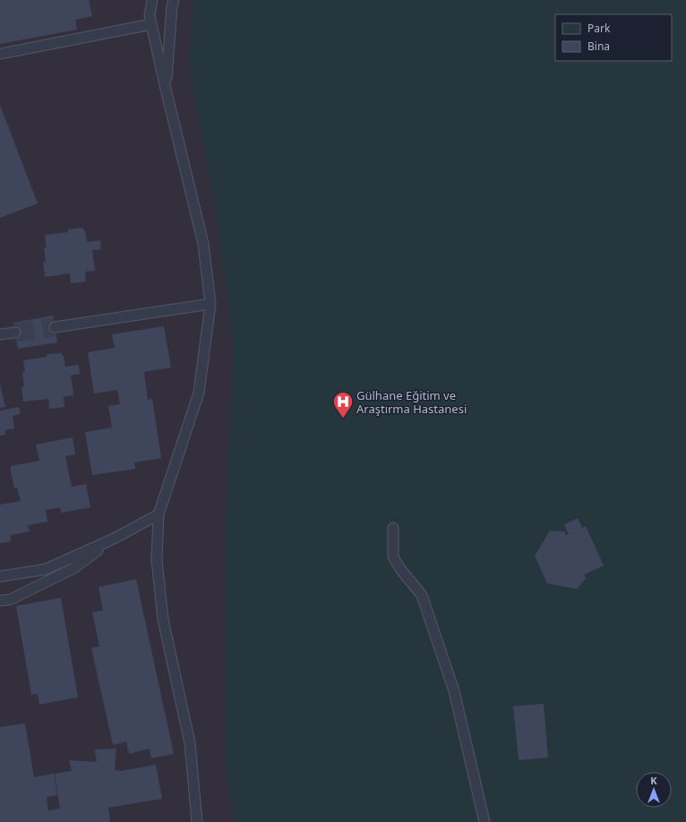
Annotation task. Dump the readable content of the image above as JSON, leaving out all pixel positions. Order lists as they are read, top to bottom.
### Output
{
  "places": {
    "hospital": ["Gülhane Eğitim ve Araştırma Hastanesi"]
  },
  "legend": ["Park", "Bina"],
  "north": "top"
}
